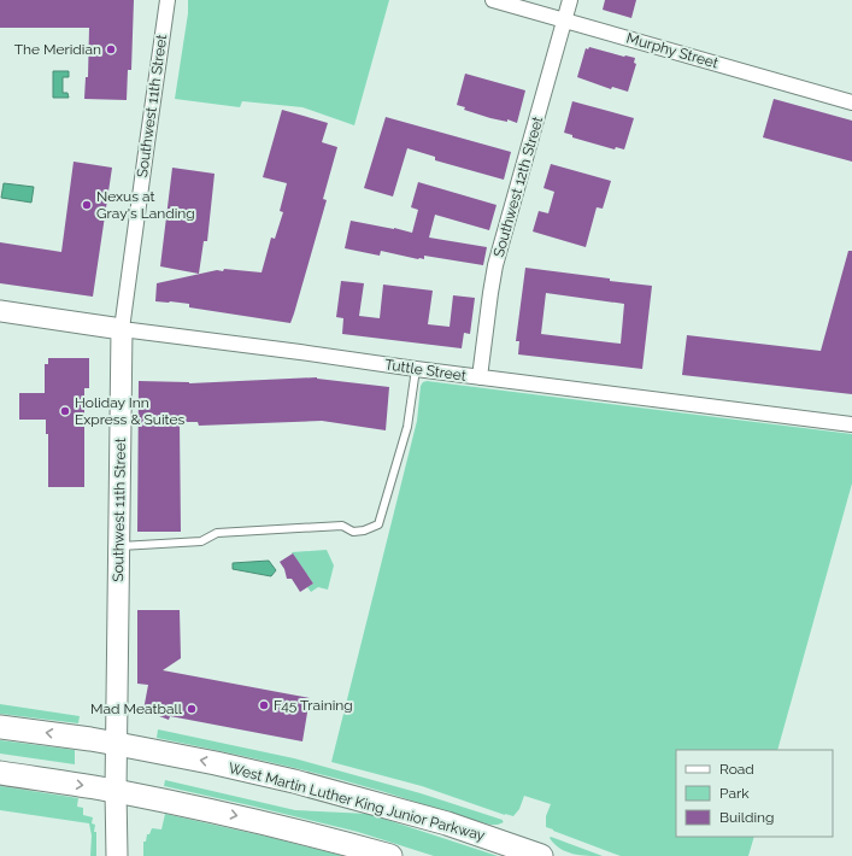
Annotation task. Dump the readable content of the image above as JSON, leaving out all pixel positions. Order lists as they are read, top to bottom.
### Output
{
  "streets": {
    "main road": ["West Martin Luther King Junior Parkway"],
    "street": [
      "Murphy Street",
      "Southwest 11th Street",
      "Southwest 12th Street",
      "Tuttle Street"
    ]
  },
  "crossings": [
    ["Murphy Street", "Southwest 12th Street"],
    ["Southwest 11th Street", "Tuttle Street"],
    ["Southwest 11th Street", "West Martin Luther King Junior Parkway"],
    ["Southwest 12th Street", "Tuttle Street"]
  ],
  "places": [
    "The Meridian",
    "Nexus at Gray's Landing",
    "Holiday Inn Express & Suites",
    "F45 Training",
    "Mad Meatball"
  ],
  "legend": ["Road", "Park", "Building"]
}
